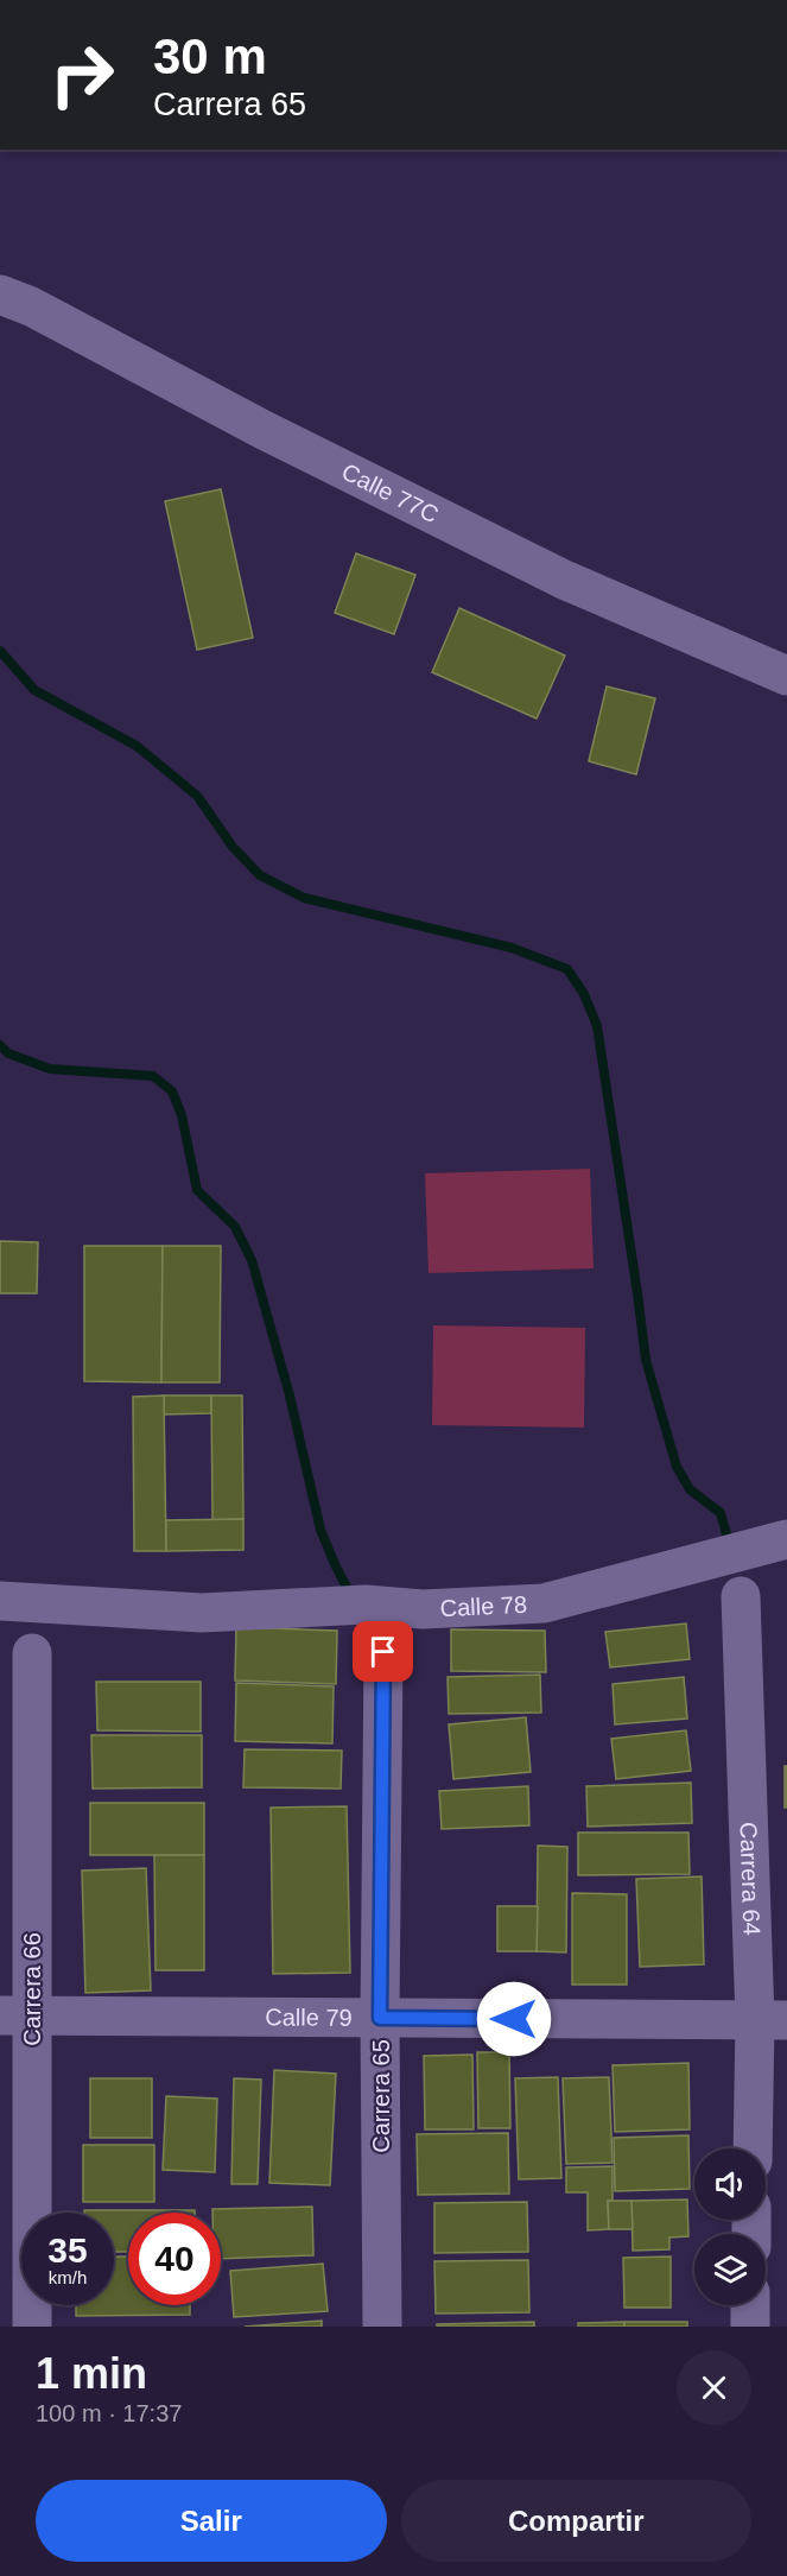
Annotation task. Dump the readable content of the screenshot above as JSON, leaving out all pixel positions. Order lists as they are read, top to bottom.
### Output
{
  "streets": {
    "street": [
      "Calle 77C",
      "Calle 78",
      "Carrera 64",
      "Carrera 66",
      "Calle 79",
      "Carrera 65"
    ]
  },
  "crossings": [
    ["Carrera 64", "Calle 79"],
    ["Carrera 66", "Calle 79"],
    ["Calle 79", "Carrera 65"]
  ],
  "page": {
    "turn": ["30 m", "Carrera 65"],
    "speed": "35 km/h",
    "limit": "40",
    "heading": ["1 min", "100 m · 17:37"],
    "buttons": ["Salir", "Compartir"]
  }
}
